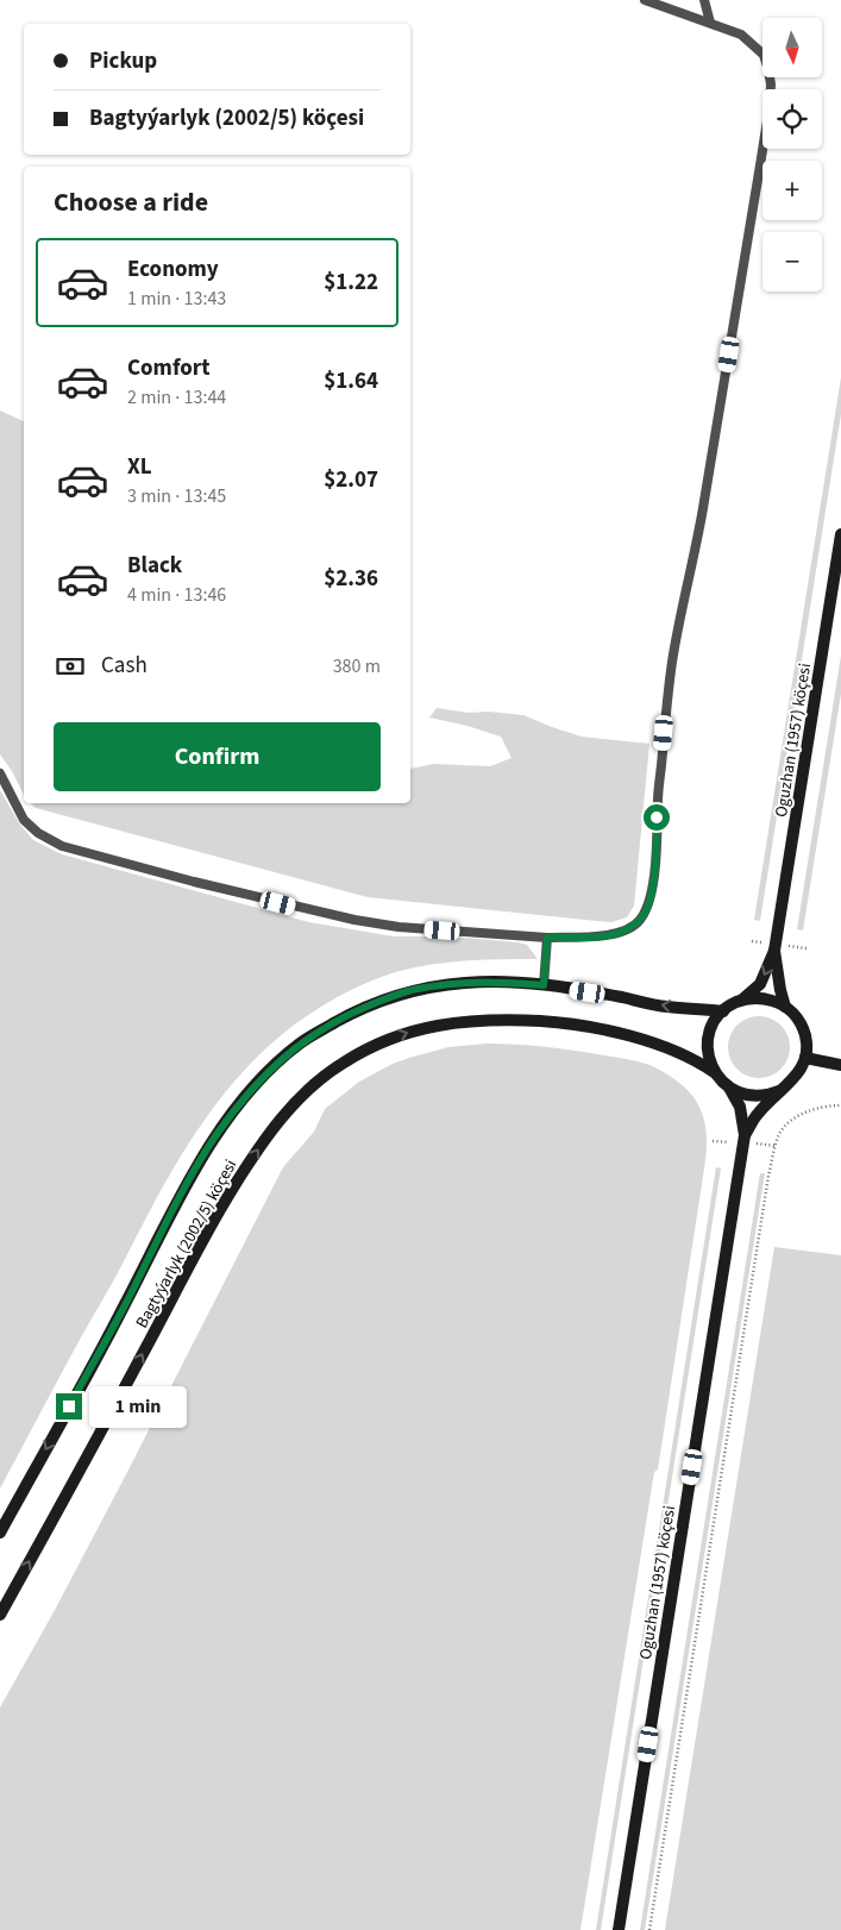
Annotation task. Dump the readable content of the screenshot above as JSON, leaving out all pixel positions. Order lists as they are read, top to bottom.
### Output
{
  "streets": {
    "street": ["Oguzhan (1957) köçesi", "Bagtyýarlyk (2002/5) köçesi"]
  },
  "crossings": [
    ["Oguzhan (1957) köçesi", "Bagtyýarlyk (2002/5) köçesi"]
  ],
  "north": "bottom",
  "page": {
    "map_buttons": ["+", "−"],
    "banner": ["Pickup", "Bagtyýarlyk (2002/5) köçesi"],
    "heading": "Choose a ride",
    "list": [
      {
        "name": "Economy",
        "note": "1 min · 13:43",
        "value": "$1.22"
      },
      {
        "name": "Comfort",
        "note": "2 min · 13:44",
        "value": "$1.64"
      },
      {
        "name": "XL",
        "note": "3 min · 13:45",
        "value": "$2.07"
      },
      {
        "name": "Black",
        "note": "4 min · 13:46",
        "value": "$2.36"
      }
    ],
    "pay": ["Cash", "380 m"],
    "buttons": "Confirm",
    "bubble": "1 min"
  }
}
